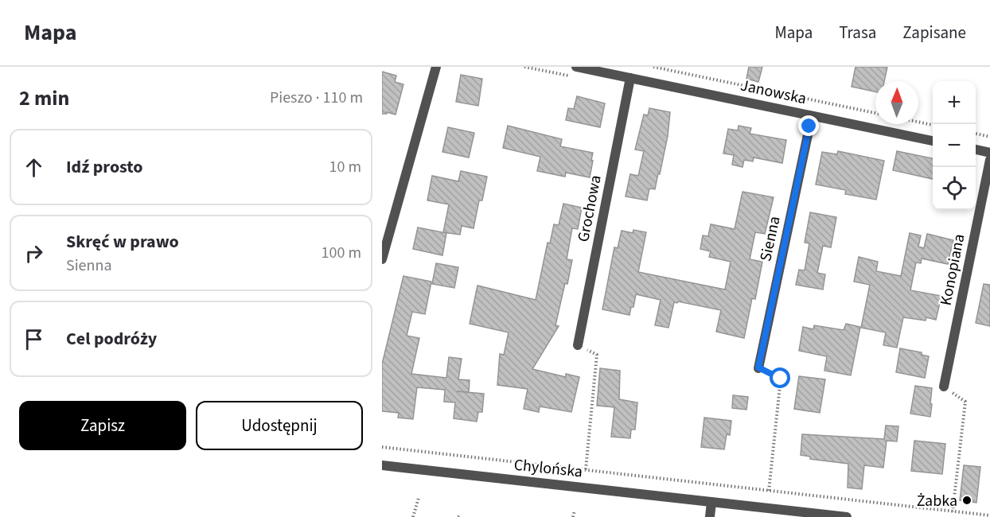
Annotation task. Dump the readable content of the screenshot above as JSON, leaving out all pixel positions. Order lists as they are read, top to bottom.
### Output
{
  "streets": {
    "street": [
      "Janowska",
      "Grochowa",
      "Sienna",
      "Konopiana",
      "Chylońska"
    ]
  },
  "crossings": [
    ["Janowska", "Grochowa"],
    ["Janowska", "Sienna"]
  ],
  "places": ["Żabka"],
  "north": "top",
  "page": {
    "header": "Mapa",
    "nav": ["Mapa", "Trasa", "Zapisane"],
    "heading": ["2 min", "Pieszo · 110 m"],
    "map_buttons": ["+", "−"],
    "list": [
      ["Idź prosto", "10 m"],
      ["Skręć w prawo", "Sienna", "100 m"],
      "Cel podróży"
    ],
    "buttons": ["Zapisz", "Udostępnij"]
  }
}
